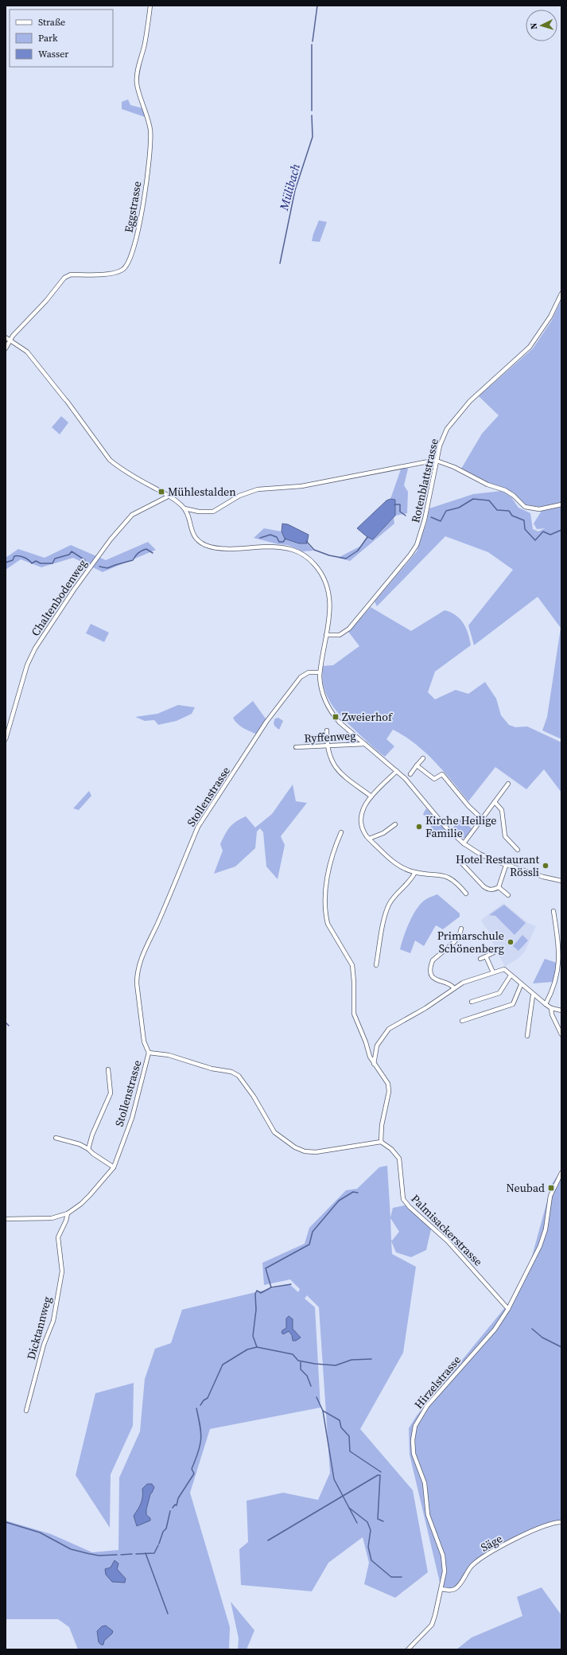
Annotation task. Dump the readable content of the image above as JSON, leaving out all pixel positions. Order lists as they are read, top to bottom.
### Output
{
  "streets": {
    "street": [
      "Eggstrasse",
      "Rotenblattstrasse",
      "Chaltenbodenweg",
      "Ryffenweg",
      "Stollenstrasse",
      "Palmisackerstrasse",
      "Dicktannweg",
      "Hirzelstrasse",
      "Säge"
    ]
  },
  "crossings": [
    ["Stollenstrasse", "Dicktannweg"],
    ["Palmisackerstrasse", "Hirzelstrasse"],
    ["Hirzelstrasse", "Säge"]
  ],
  "water": ["Mülibach"],
  "places": {
    "transit": ["Mühlestalden", "Zweierhof", "Neubad"],
    "other": ["Kirche Heilige Familie", "Hotel Restaurant Rössli", "Primarschule Schönenberg"]
  },
  "legend": ["Straße", "Park", "Wasser"],
  "north": "left"
}
